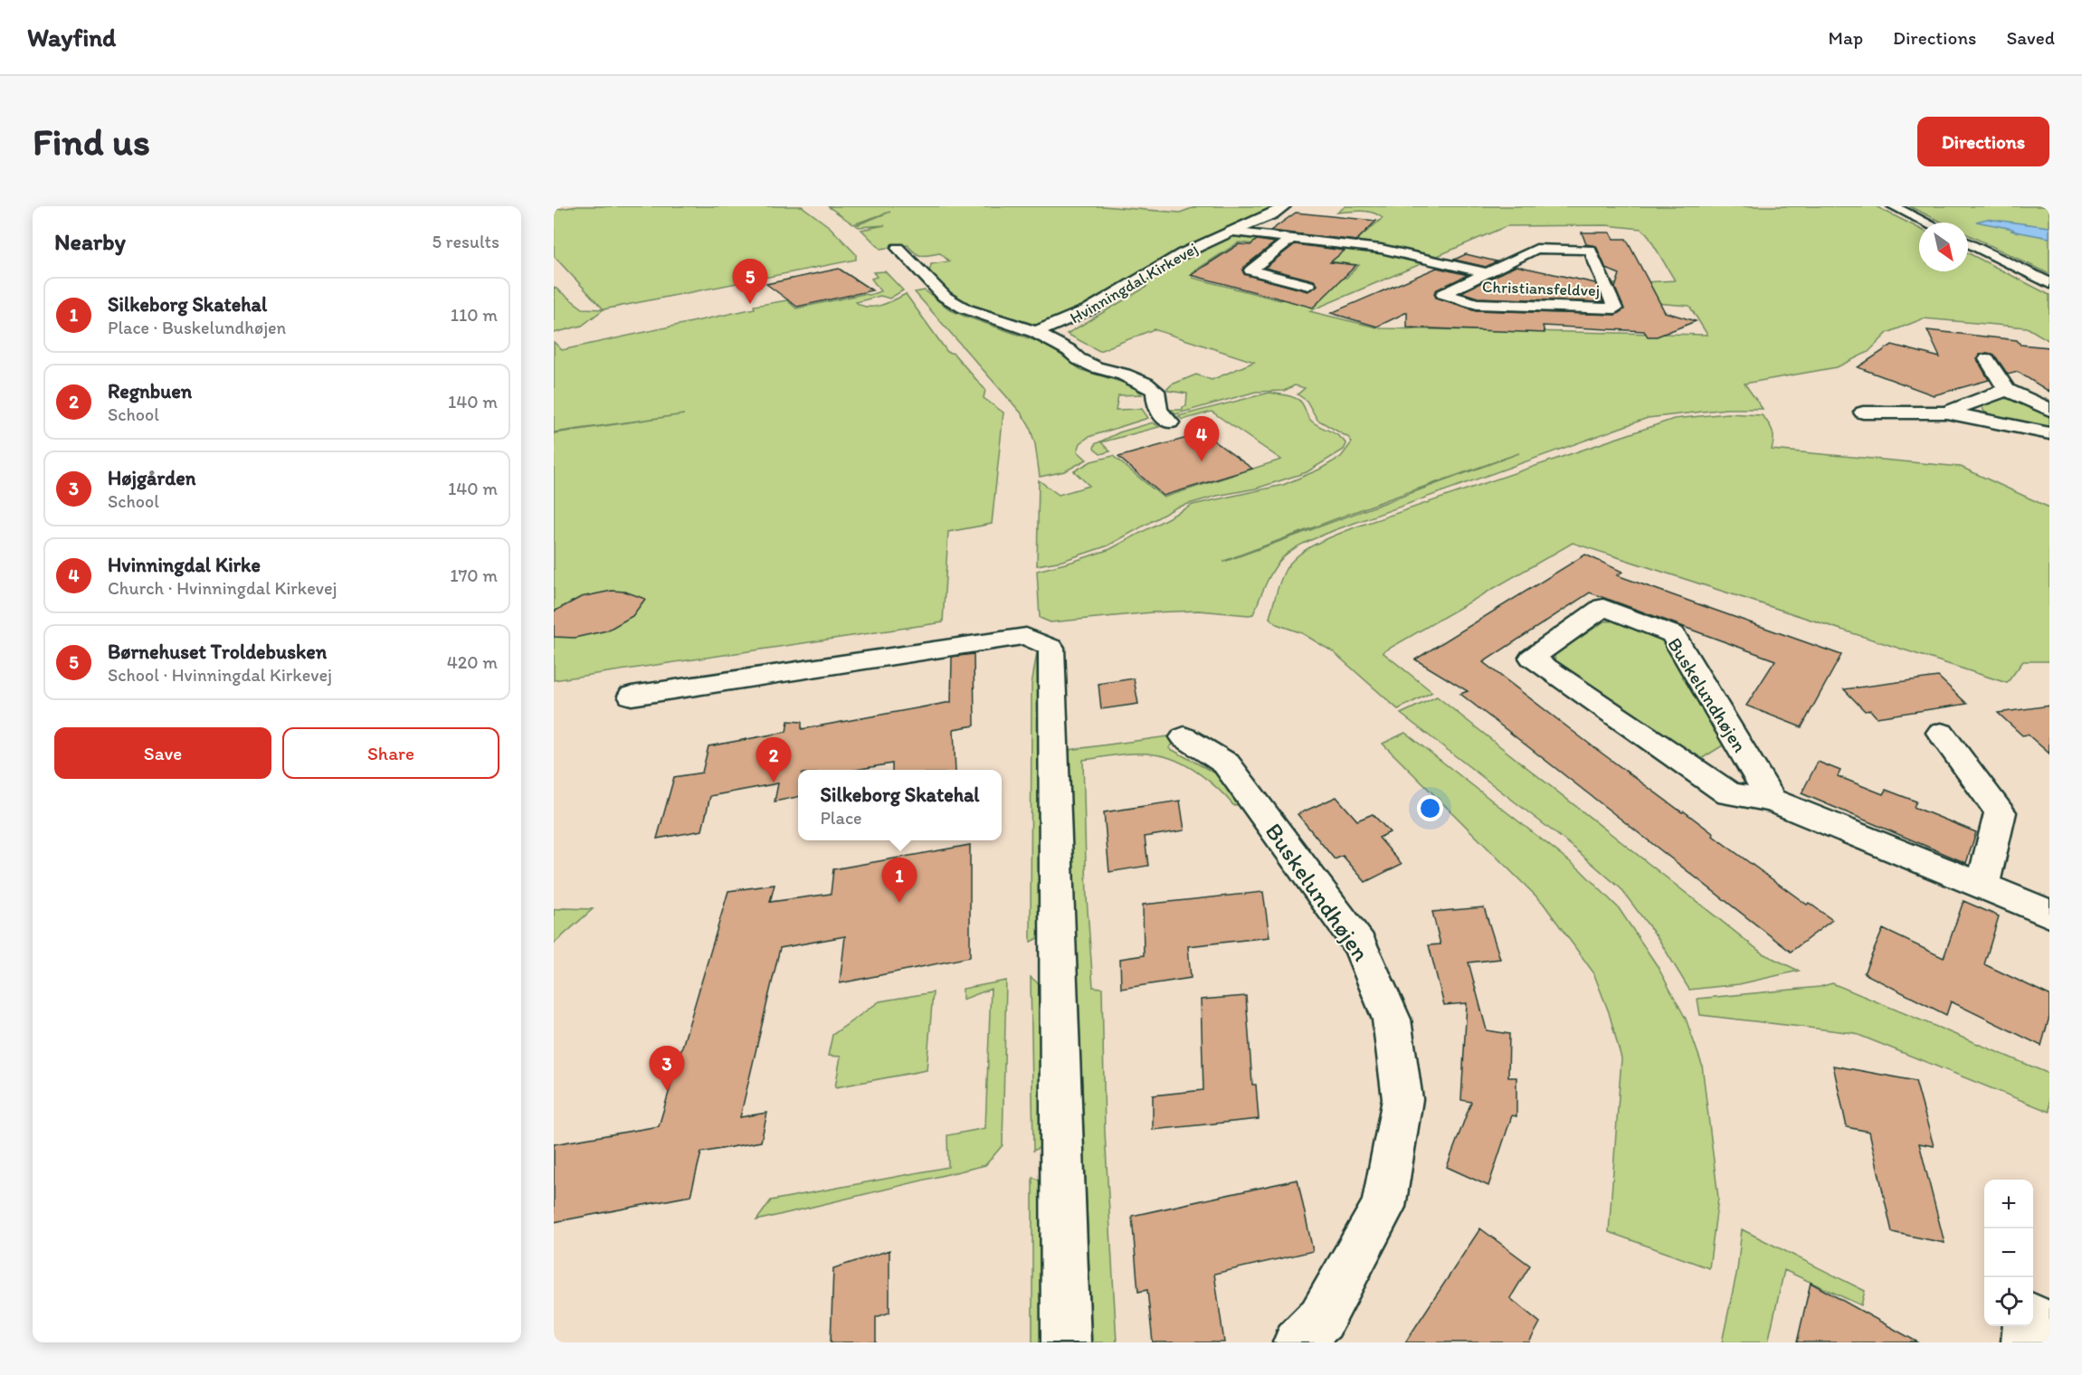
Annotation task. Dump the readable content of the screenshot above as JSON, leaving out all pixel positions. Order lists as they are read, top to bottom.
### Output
{
  "streets": {
    "street": ["Hvinningdal Kirkevej", "Christiansfeldvej", "Buskelundhøjen"]
  },
  "crossings": [
    ["Hvinningdal Kirkevej", "Christiansfeldvej"]
  ],
  "north": "bottom right",
  "page": {
    "header": "Wayfind",
    "nav": ["Map", "Directions", "Saved"],
    "buttons": [
      "Directions",
      ["Save", "Share"]
    ],
    "title": "Find us",
    "heading": ["Nearby", "5 results"],
    "pins": [
      "5",
      "4",
      "2",
      "1",
      "3"
    ],
    "list": [
      {
        "mark": "1",
        "name": "Silkeborg Skatehal",
        "note": "Place · Buskelundhøjen",
        "value": "110 m"
      },
      {
        "mark": "2",
        "name": "Regnbuen",
        "note": "School",
        "value": "140 m"
      },
      {
        "mark": "3",
        "name": "Højgården",
        "note": "School",
        "value": "140 m"
      },
      {
        "mark": "4",
        "name": "Hvinningdal Kirke",
        "note": "Church · Hvinningdal Kirkevej",
        "value": "170 m"
      },
      {
        "mark": "5",
        "name": "Børnehuset Troldebusken",
        "note": "School · Hvinningdal Kirkevej",
        "value": "420 m"
      }
    ],
    "popup": ["Silkeborg Skatehal", "Place"],
    "map_buttons": ["+", "−"]
  }
}
